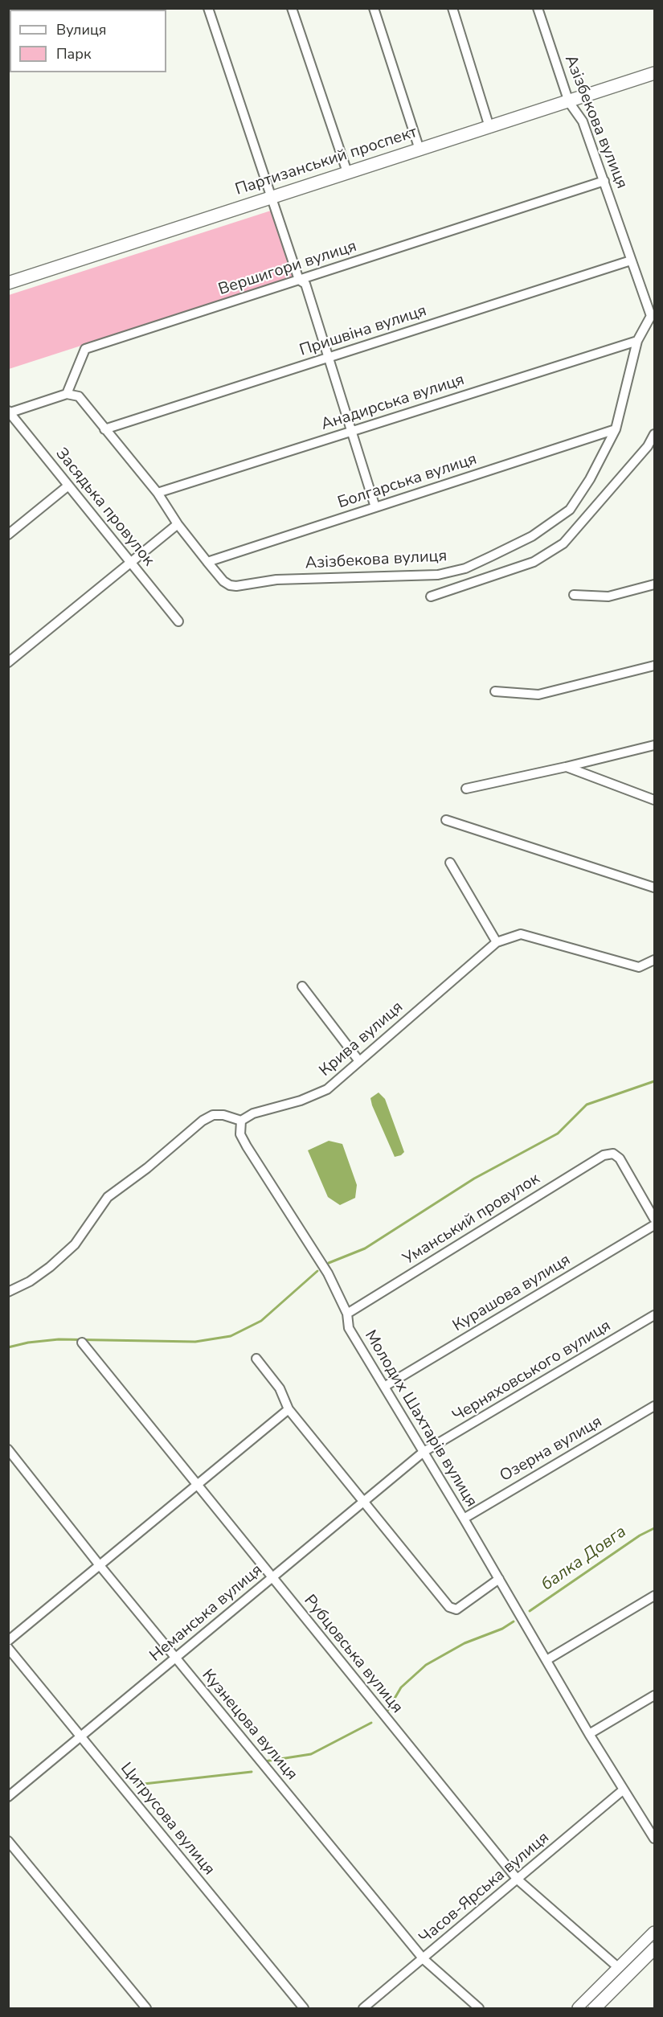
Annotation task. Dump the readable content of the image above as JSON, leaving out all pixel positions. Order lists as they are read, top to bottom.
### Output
{
  "streets": {
    "street": [
      "Азізбекова вулиця",
      "Партизанський проспект",
      "Вершигори вулиця",
      "Пришвіна вулиця",
      "Анадирська вулиця",
      "Болгарська вулиця",
      "Засядька провулок",
      "Крива вулиця",
      "Уманський провулок",
      "Курашова вулиця",
      "Черняховського вулиця",
      "Молодих Шахтарів вулиця",
      "Озерна вулиця",
      "Неманська вулиця",
      "Рубцовська вулиця",
      "Кузнецова вулиця",
      "Цитрусова вулиця",
      "Часов-Ярська вулиця"
    ]
  },
  "crossings": [
    ["Азізбекова вулиця", "Партизанський проспект"],
    ["Азізбекова вулиця", "Вершигори вулиця"],
    ["Азізбекова вулиця", "Пришвіна вулиця"],
    ["Азізбекова вулиця", "Анадирська вулиця"],
    ["Азізбекова вулиця", "Болгарська вулиця"],
    ["Крива вулиця", "Молодих Шахтарів вулиця"],
    ["Уманський провулок", "Молодих Шахтарів вулиця"],
    ["Курашова вулиця", "Молодих Шахтарів вулиця"],
    ["Черняховського вулиця", "Молодих Шахтарів вулиця"],
    ["Черняховського вулиця", "Неманська вулиця"],
    ["Молодих Шахтарів вулиця", "Озерна вулиця"],
    ["Молодих Шахтарів вулиця", "Неманська вулиця"],
    ["Молодих Шахтарів вулиця", "Часов-Ярська вулиця"],
    ["Неманська вулиця", "Рубцовська вулиця"],
    ["Неманська вулиця", "Кузнецова вулиця"],
    ["Неманська вулиця", "Цитрусова вулиця"],
    ["Рубцовська вулиця", "Часов-Ярська вулиця"],
    ["Кузнецова вулиця", "Часов-Ярська вулиця"]
  ],
  "water": ["балка Довга"],
  "legend": ["Вулиця", "Парк"]
}
